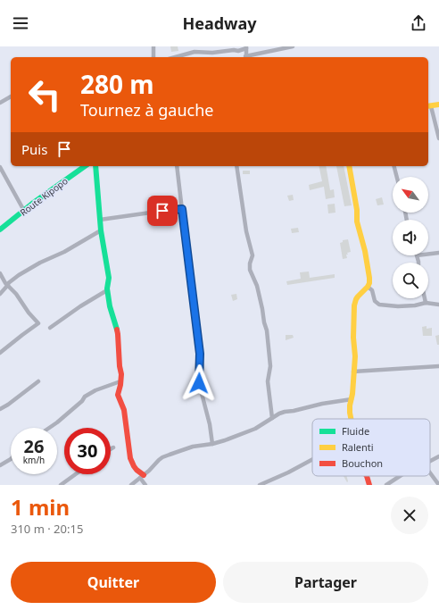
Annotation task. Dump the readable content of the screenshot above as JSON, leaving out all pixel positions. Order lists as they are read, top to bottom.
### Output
{
  "streets": {
    "street": ["Route Kipopo"]
  },
  "legend": ["Fluide", "Ralenti", "Bouchon"],
  "north": "top left",
  "page": {
    "header": "Headway",
    "turn": ["280 m", "Tournez à gauche"],
    "then": "Puis",
    "speed": "26 km/h",
    "limit": "30",
    "heading": ["1 min", "310 m · 20:15"],
    "buttons": ["Quitter", "Partager"]
  }
}
